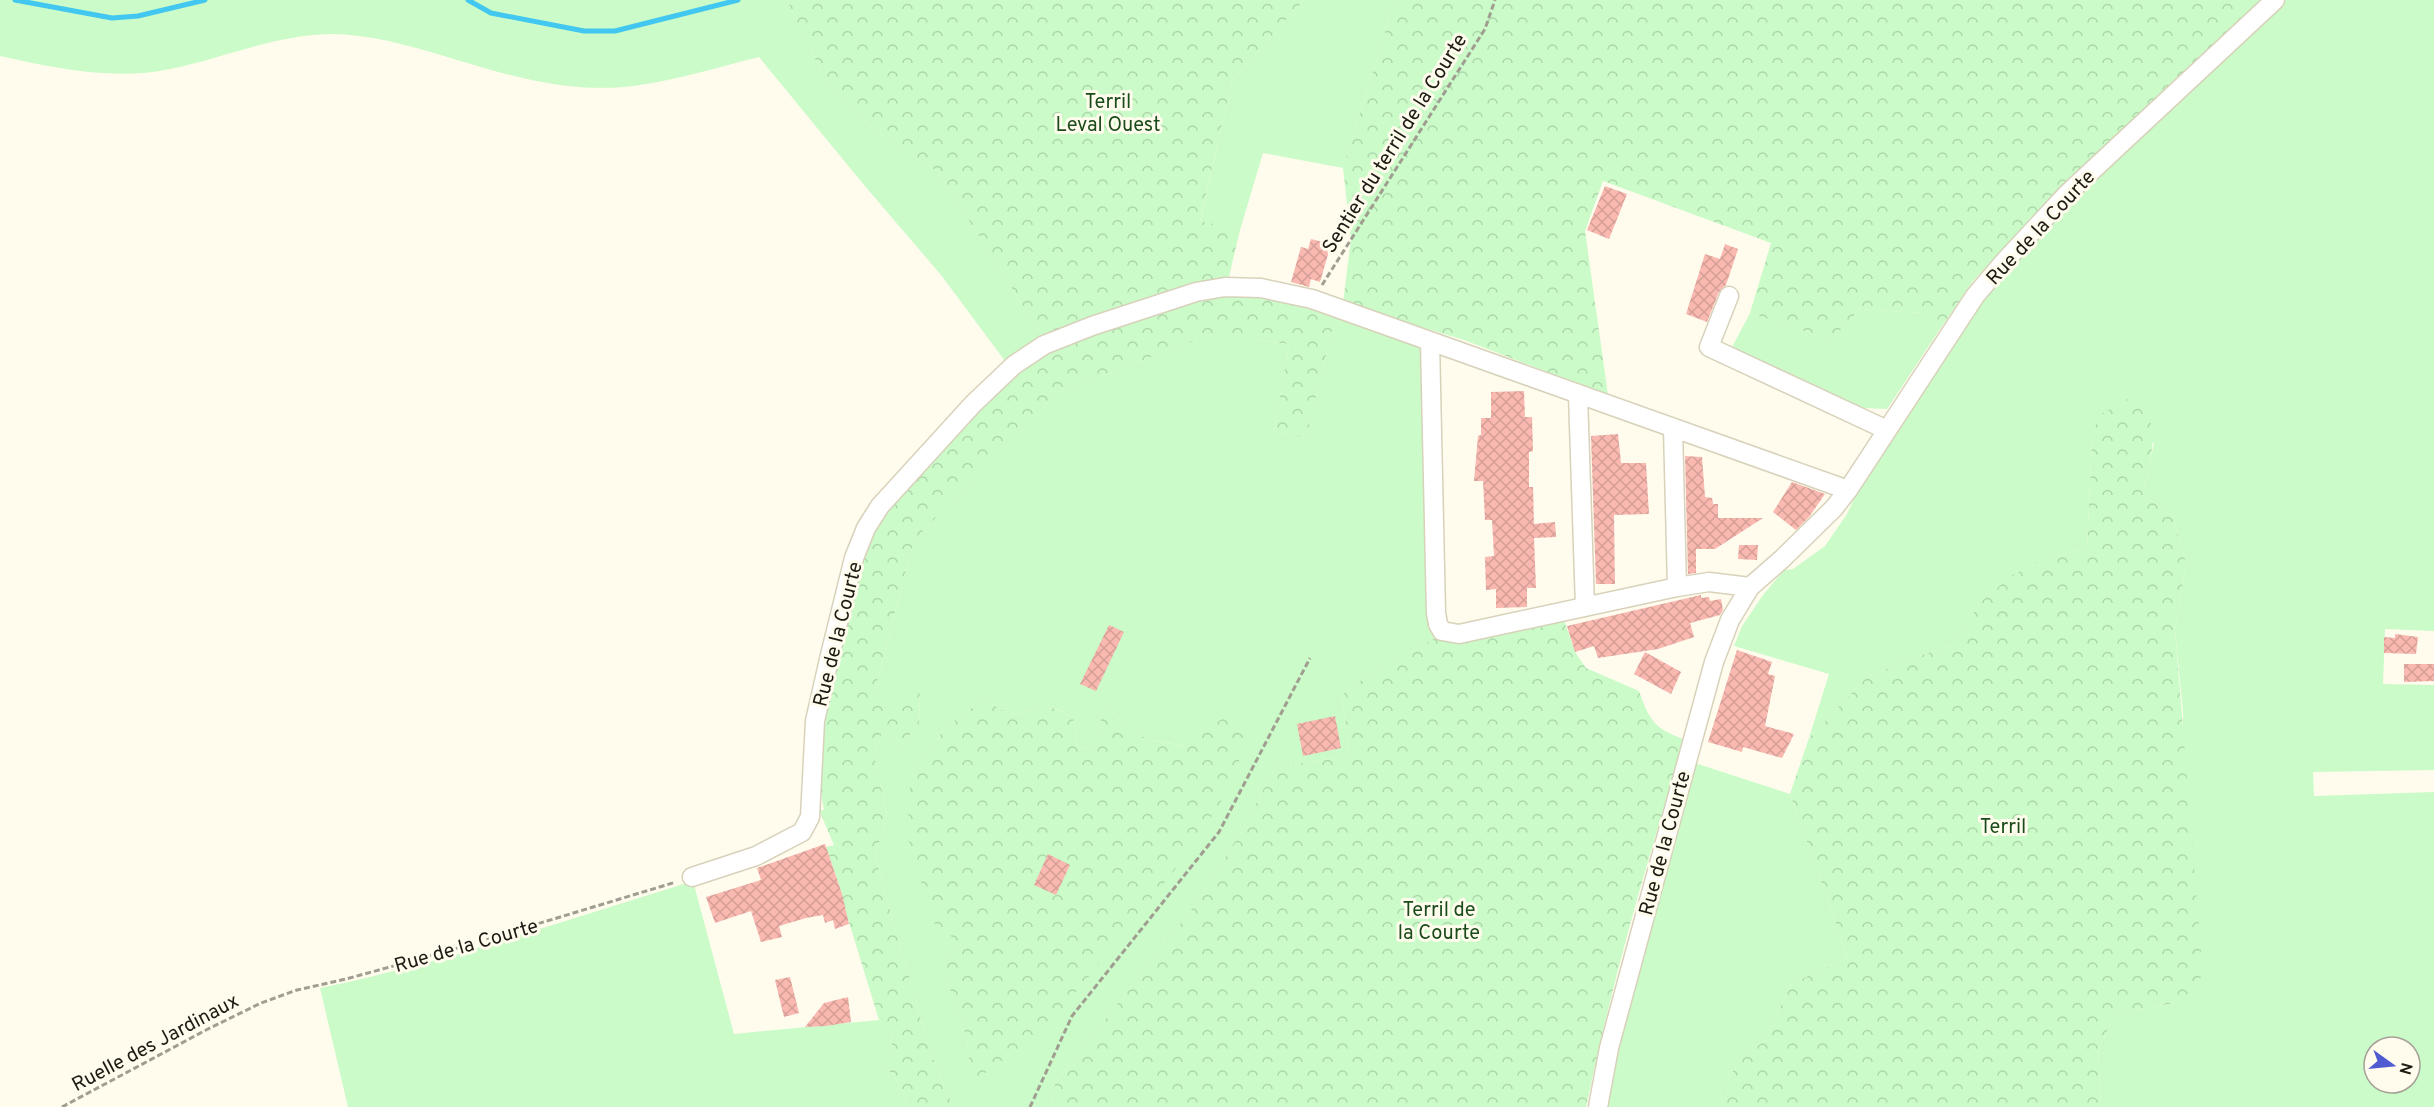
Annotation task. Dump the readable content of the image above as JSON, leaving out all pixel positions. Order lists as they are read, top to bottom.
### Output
{
  "streets": {
    "street": ["Rue de la Courte"],
    "path": ["Sentier du terril de la Courte", "Ruelle des Jardinaux"]
  },
  "crossings": [
    ["Sentier du terril de la Courte", "Rue de la Courte"],
    ["Rue de la Courte", "Ruelle des Jardinaux"]
  ],
  "parks": ["Terril Leval Ouest", "Terril", "Terril de la Courte"],
  "north": "right"
}
